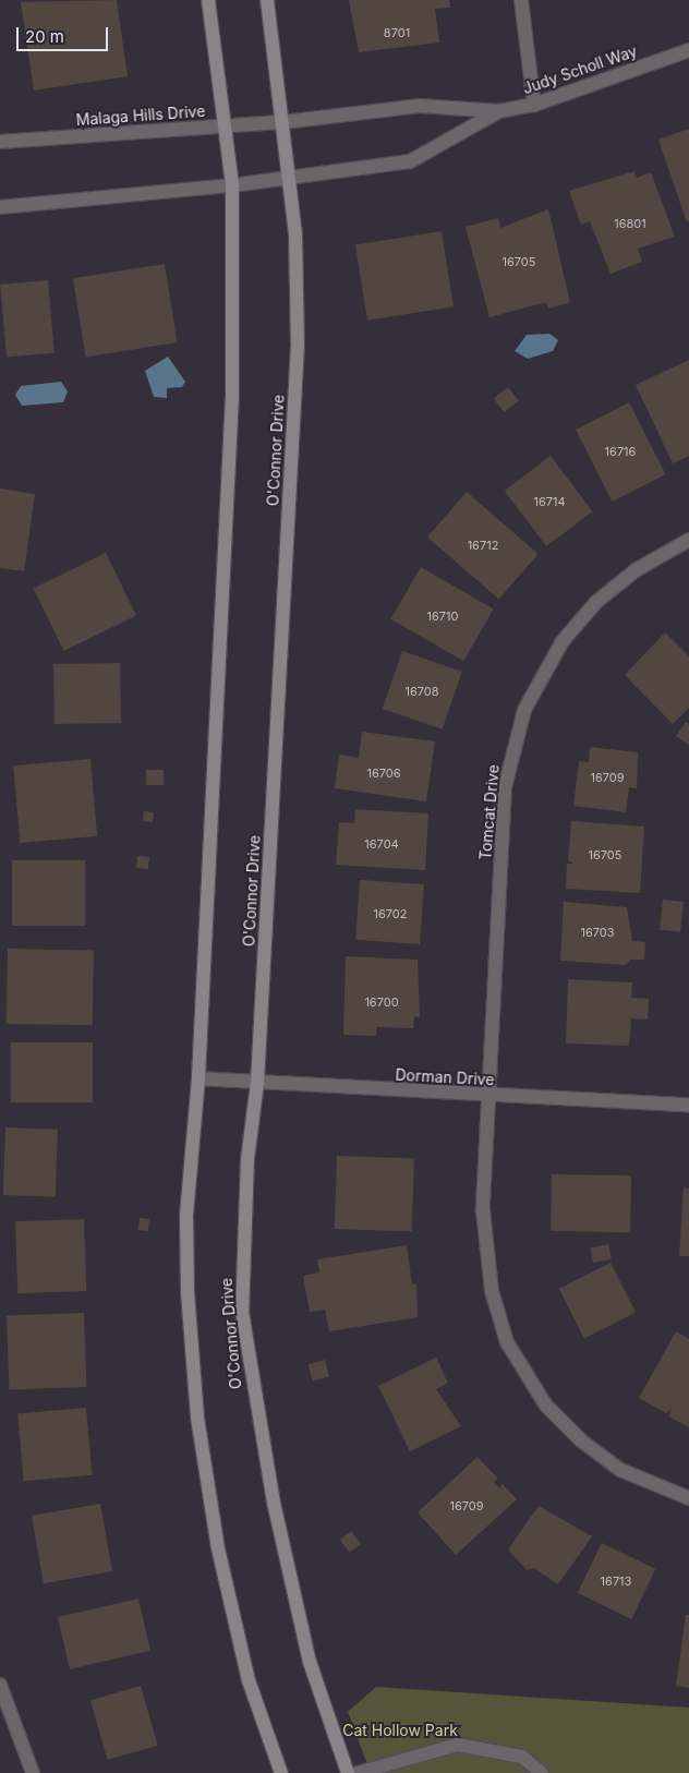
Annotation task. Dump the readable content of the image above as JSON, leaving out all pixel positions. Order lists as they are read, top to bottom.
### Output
{
  "streets": {
    "main road": ["O'Connor Drive"],
    "street": [
      "Judy Scholl Way",
      "Malaga Hills Drive",
      "Tomcat Drive",
      "Dorman Drive"
    ]
  },
  "crossings": [
    ["Judy Scholl Way", "Malaga Hills Drive"],
    ["Judy Scholl Way", "O'Connor Drive"],
    ["Malaga Hills Drive", "O'Connor Drive"],
    ["O'Connor Drive", "Dorman Drive"],
    ["Tomcat Drive", "Dorman Drive"]
  ],
  "parks": ["Cat Hollow Park"],
  "house_numbers": [
    "8701",
    "16801",
    "16705",
    "16716",
    "16714",
    "16712",
    "16710",
    "16708",
    "16706",
    "16709",
    "16704",
    "16705",
    "16702",
    "16703",
    "16700",
    "16709",
    "16713"
  ],
  "scale_bar": "20 m"
}
